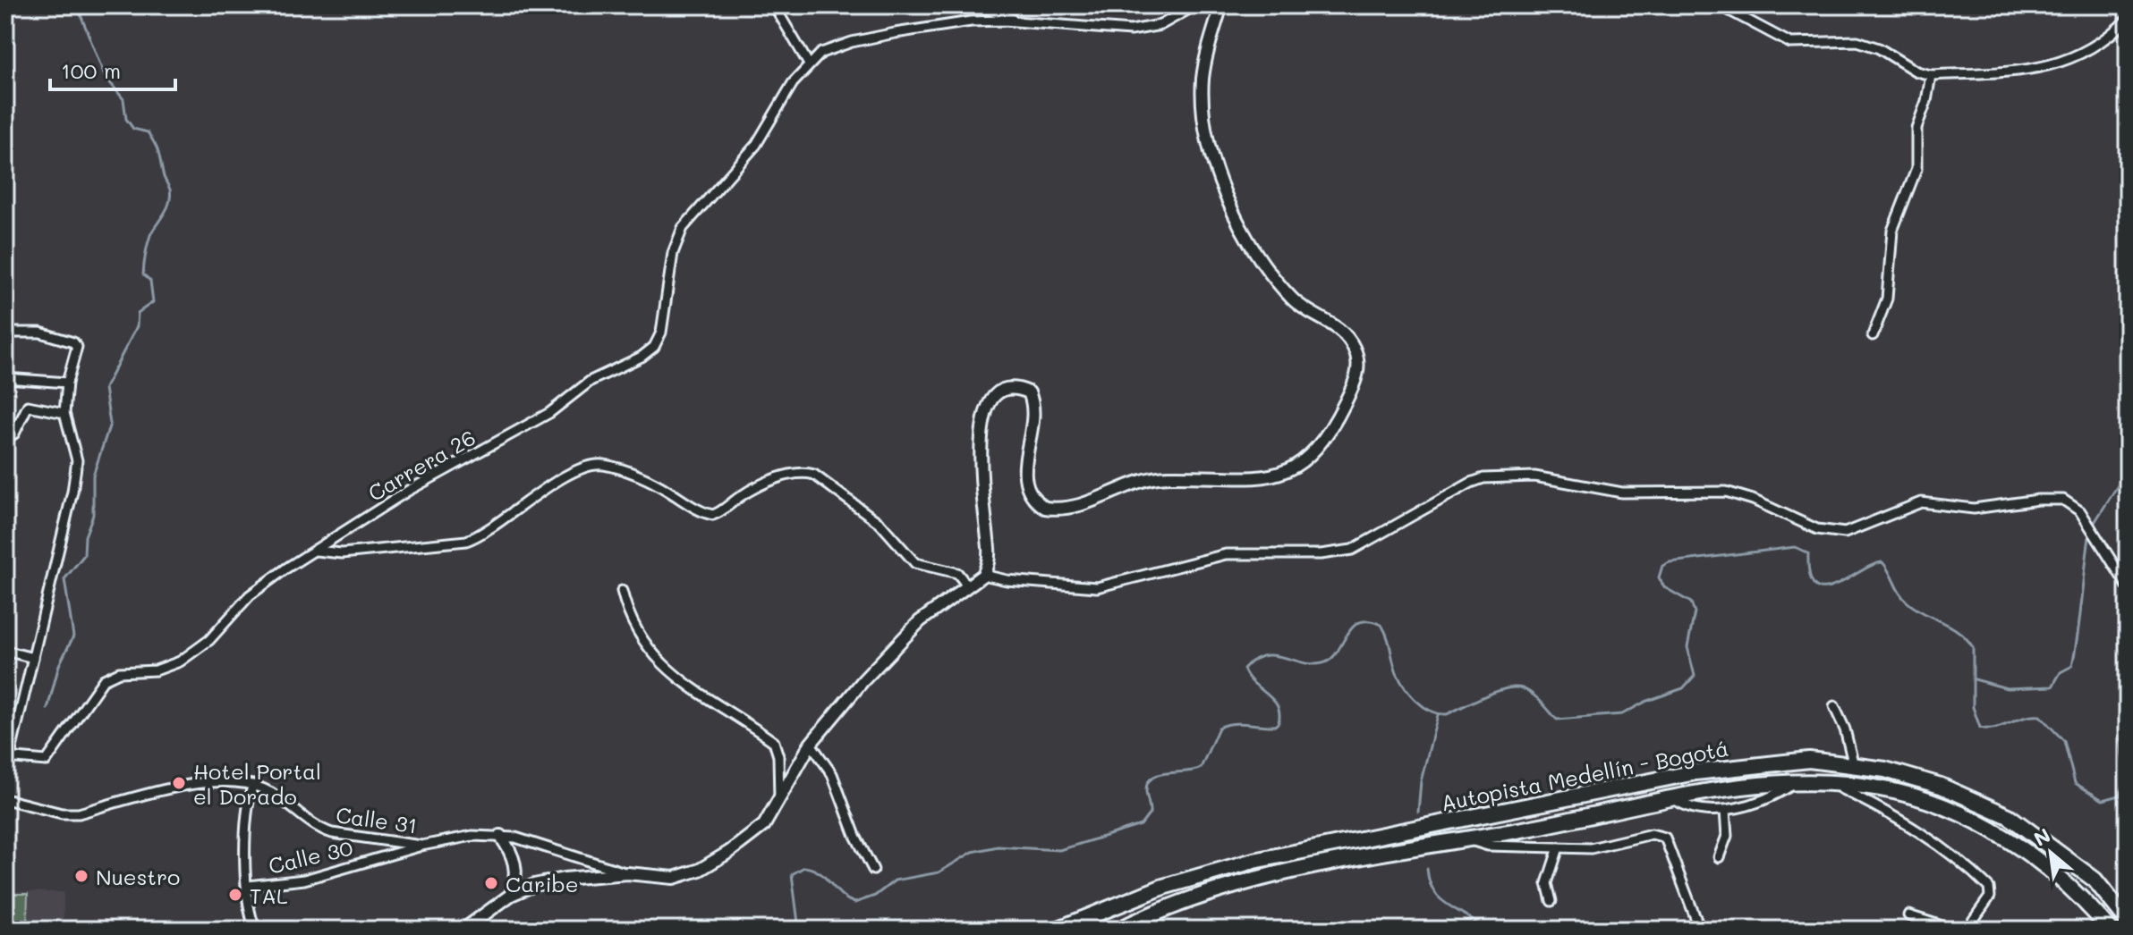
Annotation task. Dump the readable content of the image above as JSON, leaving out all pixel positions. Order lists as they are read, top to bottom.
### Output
{
  "streets": {
    "highway": ["Autopista Medellín - Bogotá"],
    "street": ["Carrera 26", "Calle 31", "Calle 30"]
  },
  "crossings": [
    ["Calle 31", "Calle 30"]
  ],
  "places": [
    "Hotel Portal el Dorado",
    "Nuestro",
    "Caribe",
    "TAL"
  ],
  "scale_bar": "100 m",
  "north": "top left"
}
